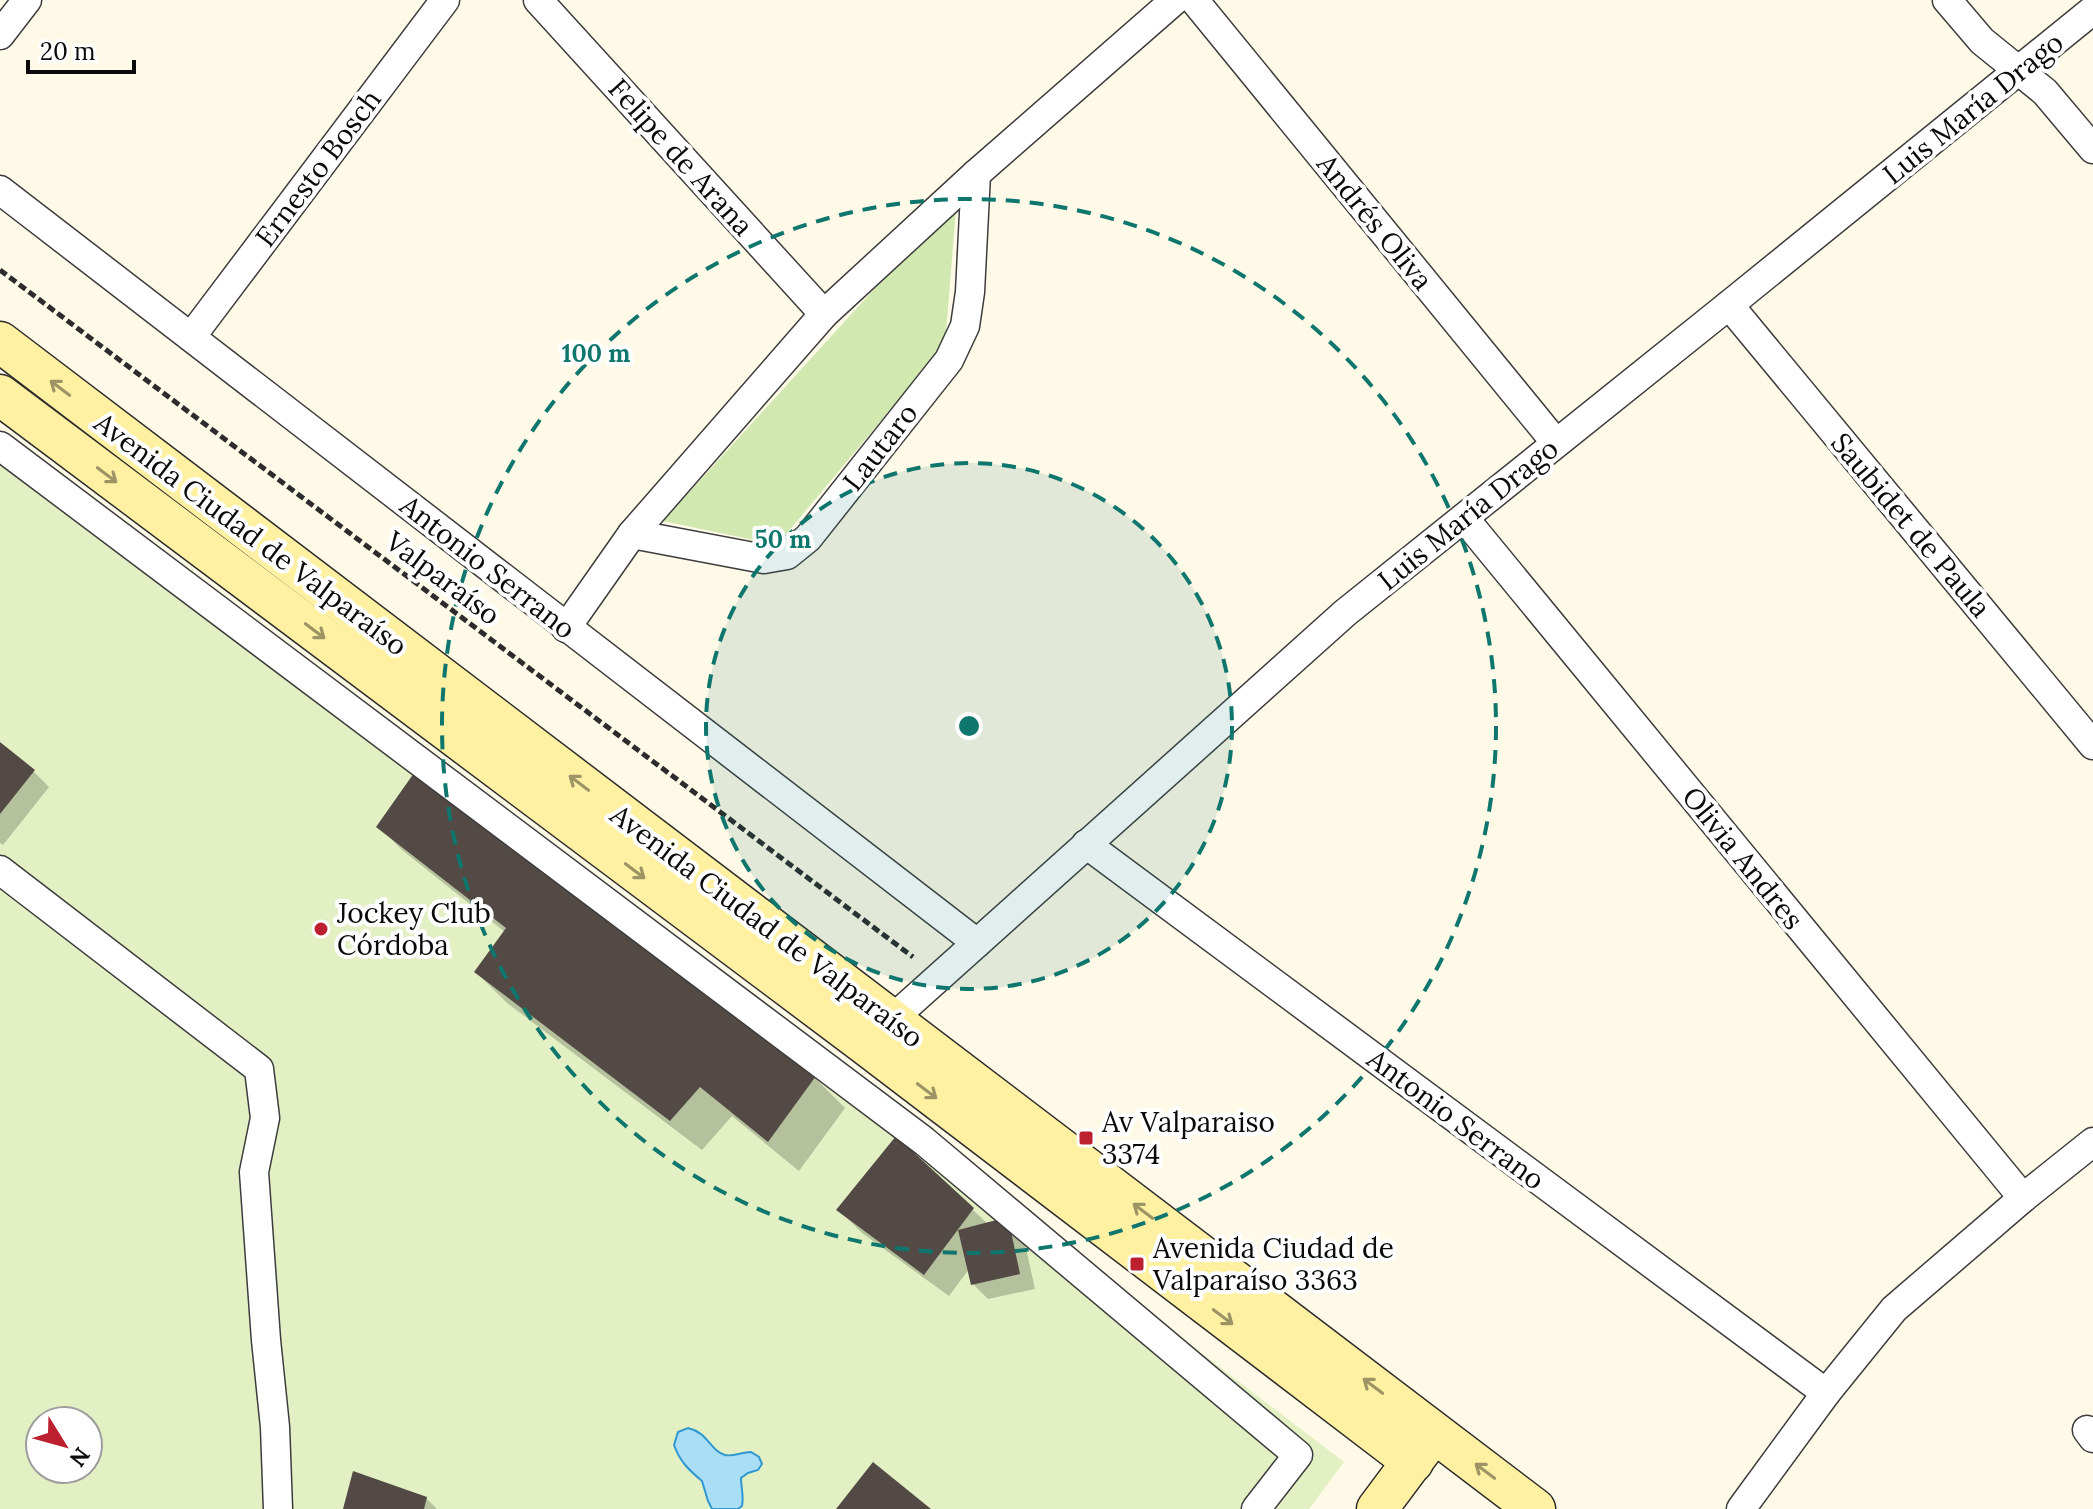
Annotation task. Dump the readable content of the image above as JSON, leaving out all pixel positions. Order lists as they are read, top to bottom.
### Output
{
  "streets": {
    "main road": ["Avenida Ciudad de Valparaíso"],
    "street": [
      "Luis María Drago",
      "Felipe de Arana",
      "Ernesto Bosch",
      "Andrés Oliva",
      "Lautaro",
      "Saubidet de Paula",
      "Antonio Serrano",
      "Olivia Andres"
    ],
    "path": ["Valparaíso"]
  },
  "crossings": [
    ["Luis María Drago", "Andrés Oliva"],
    ["Luis María Drago", "Saubidet de Paula"],
    ["Luis María Drago", "Avenida Ciudad de Valparaíso"],
    ["Luis María Drago", "Antonio Serrano"],
    ["Luis María Drago", "Valparaíso"],
    ["Luis María Drago", "Olivia Andres"],
    ["Ernesto Bosch", "Antonio Serrano"]
  ],
  "places": {
    "other": ["Jockey Club Córdoba"],
    "transit": ["Av Valparaiso 3374", "Avenida Ciudad de Valparaíso 3363"]
  },
  "scale_bar": "20 m",
  "north": "bottom right",
  "rings": ["100 m", "50 m"]
}
